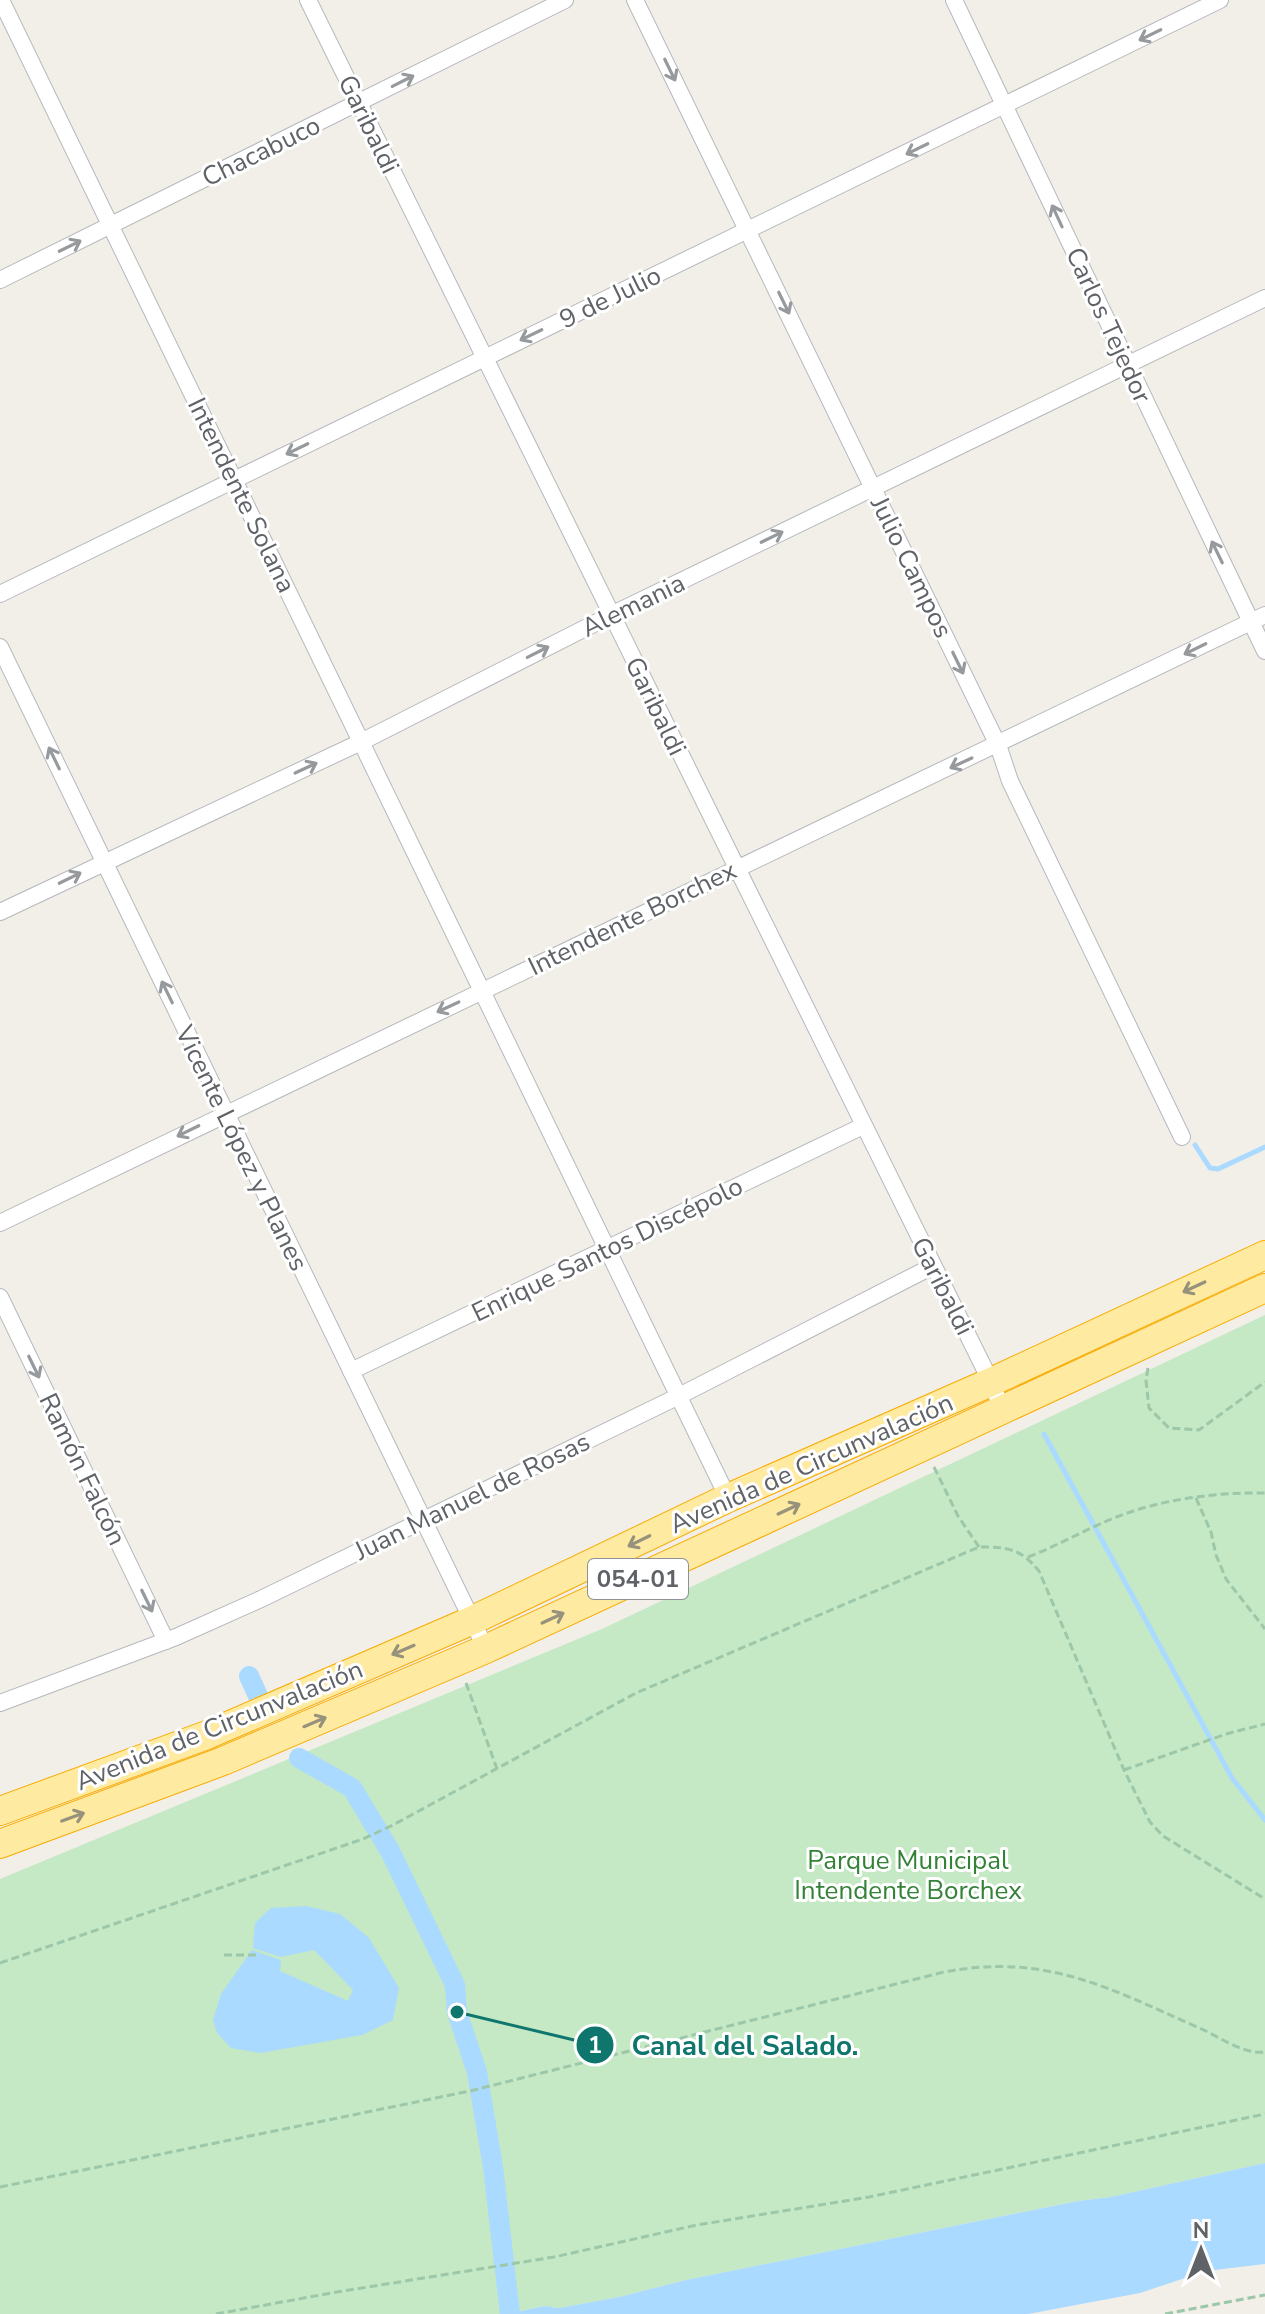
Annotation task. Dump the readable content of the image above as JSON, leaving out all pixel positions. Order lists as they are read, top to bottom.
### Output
{
  "streets": {
    "highway": ["Avenida de Circunvalación", "054-01"],
    "street": [
      "Garibaldi",
      "Chacabuco",
      "9 de Julio",
      "Carlos Tejedor",
      "Intendente Solana",
      "Julio Campos",
      "Alemania",
      "Intendente Borchex",
      "Vicente López y Planes",
      "Enrique Santos Discépolo",
      "Ramón Falcón",
      "Juan Manuel de Rosas"
    ]
  },
  "crossings": [
    ["Garibaldi", "Chacabuco"],
    ["Garibaldi", "9 de Julio"],
    ["Garibaldi", "Alemania"],
    ["Garibaldi", "Intendente Borchex"],
    ["Garibaldi", "Enrique Santos Discépolo"],
    ["Garibaldi", "Avenida de Circunvalación"],
    ["Garibaldi", "Juan Manuel de Rosas"],
    ["Chacabuco", "Intendente Solana"],
    ["9 de Julio", "Carlos Tejedor"],
    ["9 de Julio", "Intendente Solana"],
    ["9 de Julio", "Julio Campos"],
    ["Carlos Tejedor", "Alemania"],
    ["Carlos Tejedor", "Intendente Borchex"],
    ["Intendente Solana", "Alemania"],
    ["Intendente Solana", "Intendente Borchex"],
    ["Intendente Solana", "Enrique Santos Discépolo"],
    ["Intendente Solana", "Avenida de Circunvalación"],
    ["Intendente Solana", "Juan Manuel de Rosas"],
    ["Julio Campos", "Alemania"],
    ["Julio Campos", "Intendente Borchex"],
    ["Alemania", "Vicente López y Planes"],
    ["Intendente Borchex", "Vicente López y Planes"],
    ["Vicente López y Planes", "Enrique Santos Discépolo"],
    ["Vicente López y Planes", "Avenida de Circunvalación"],
    ["Vicente López y Planes", "Juan Manuel de Rosas"],
    ["Ramón Falcón", "Juan Manuel de Rosas"]
  ],
  "one_way": [
    "Chacabuco",
    "9 de Julio",
    "Carlos Tejedor",
    "Julio Campos",
    "Alemania",
    "Intendente Borchex",
    "Vicente López y Planes",
    "Ramón Falcón"
  ],
  "parks": ["Parque Municipal Intendente Borchex"],
  "places": ["Canal del Salado."],
  "north": "top"
}
